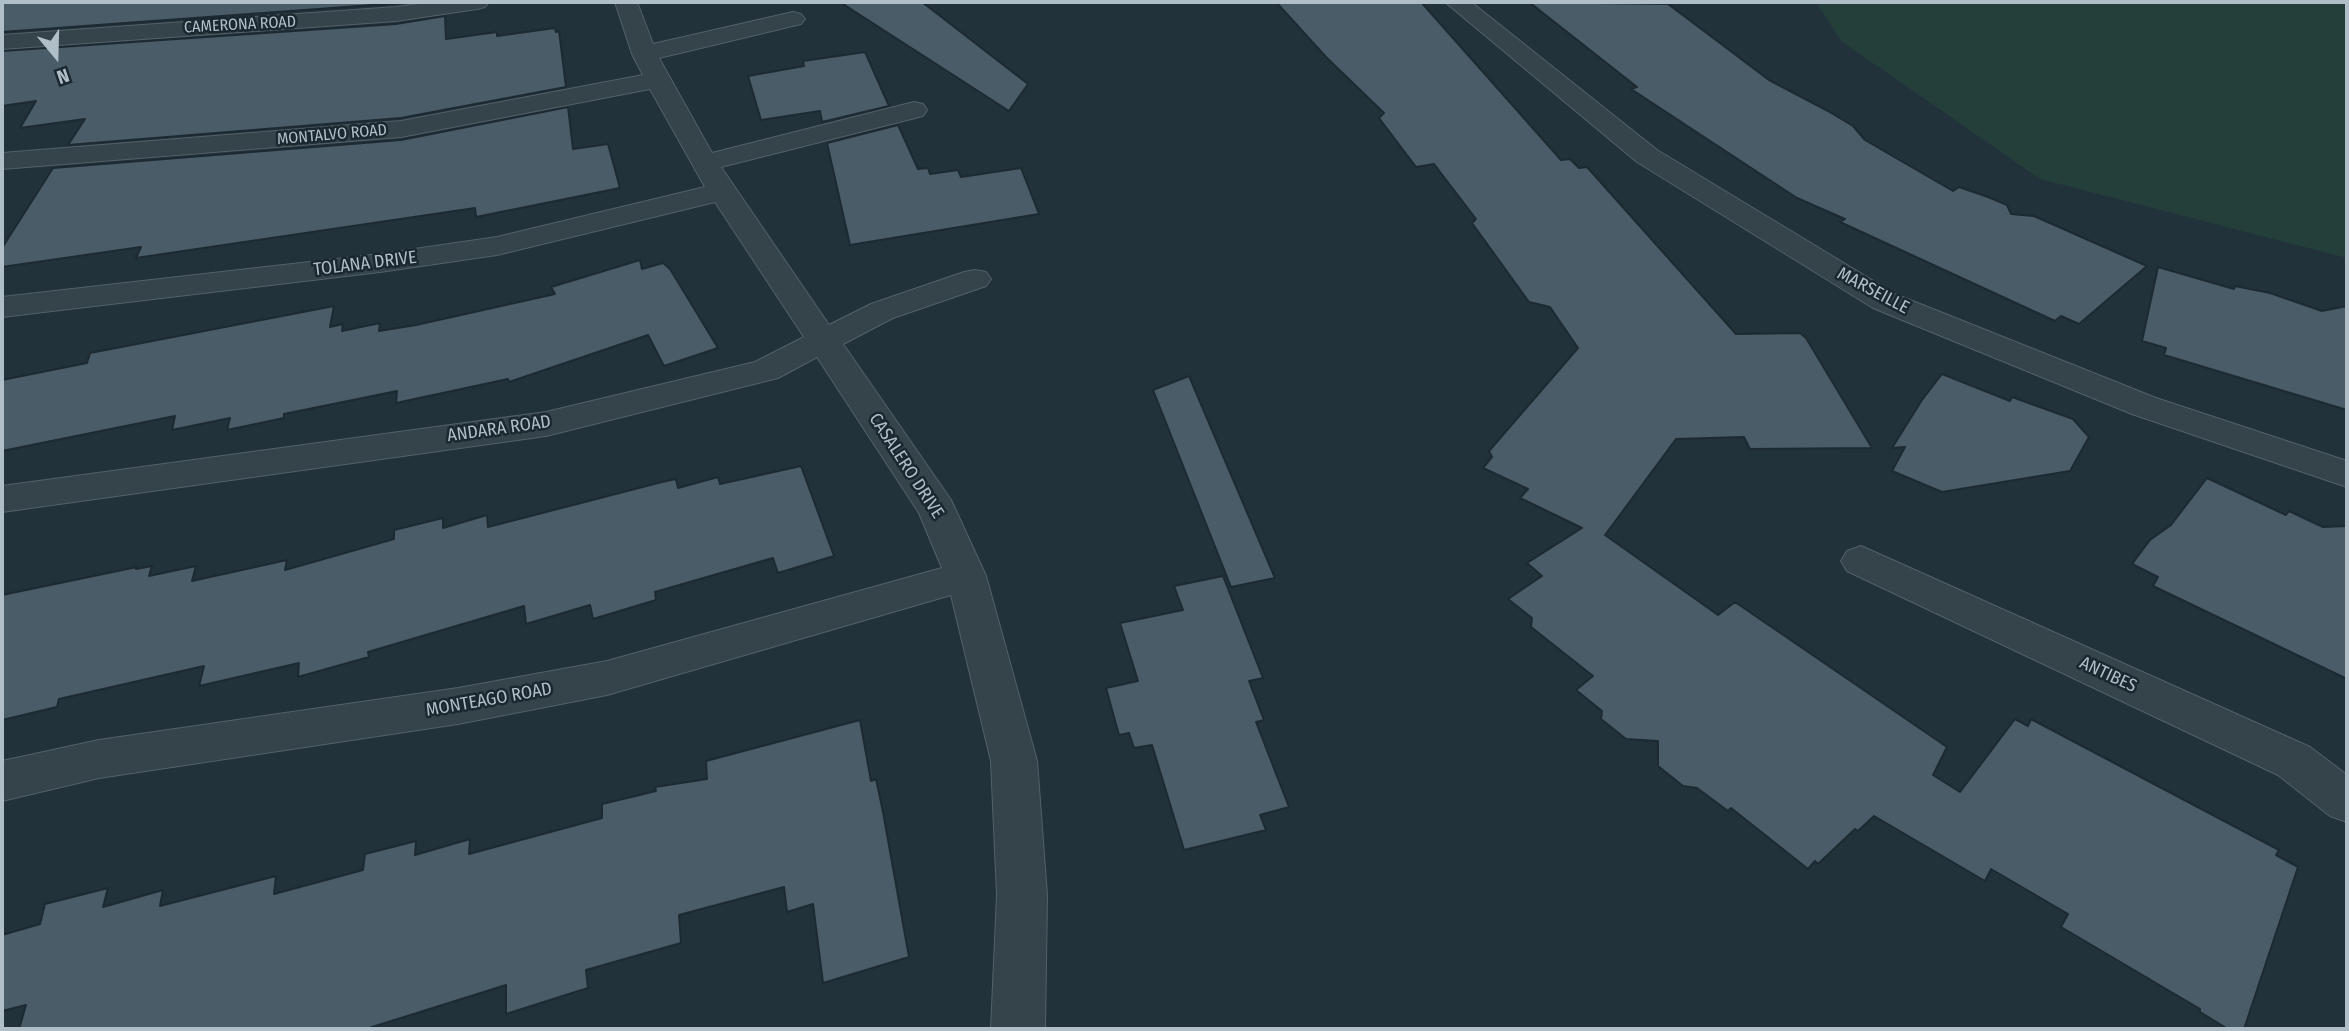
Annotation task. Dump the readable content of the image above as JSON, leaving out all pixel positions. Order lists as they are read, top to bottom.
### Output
{
  "streets": {
    "street": [
      "CAMERONA ROAD",
      "MONTALVO ROAD",
      "TOLANA DRIVE",
      "MARSEILLE",
      "ANDARA ROAD",
      "CASALERO DRIVE",
      "ANTIBES",
      "MONTEAGO ROAD"
    ]
  },
  "crossings": [
    ["MONTALVO ROAD", "CASALERO DRIVE"],
    ["TOLANA DRIVE", "CASALERO DRIVE"],
    ["ANDARA ROAD", "CASALERO DRIVE"],
    ["CASALERO DRIVE", "MONTEAGO ROAD"]
  ],
  "north": "bottom"
}
